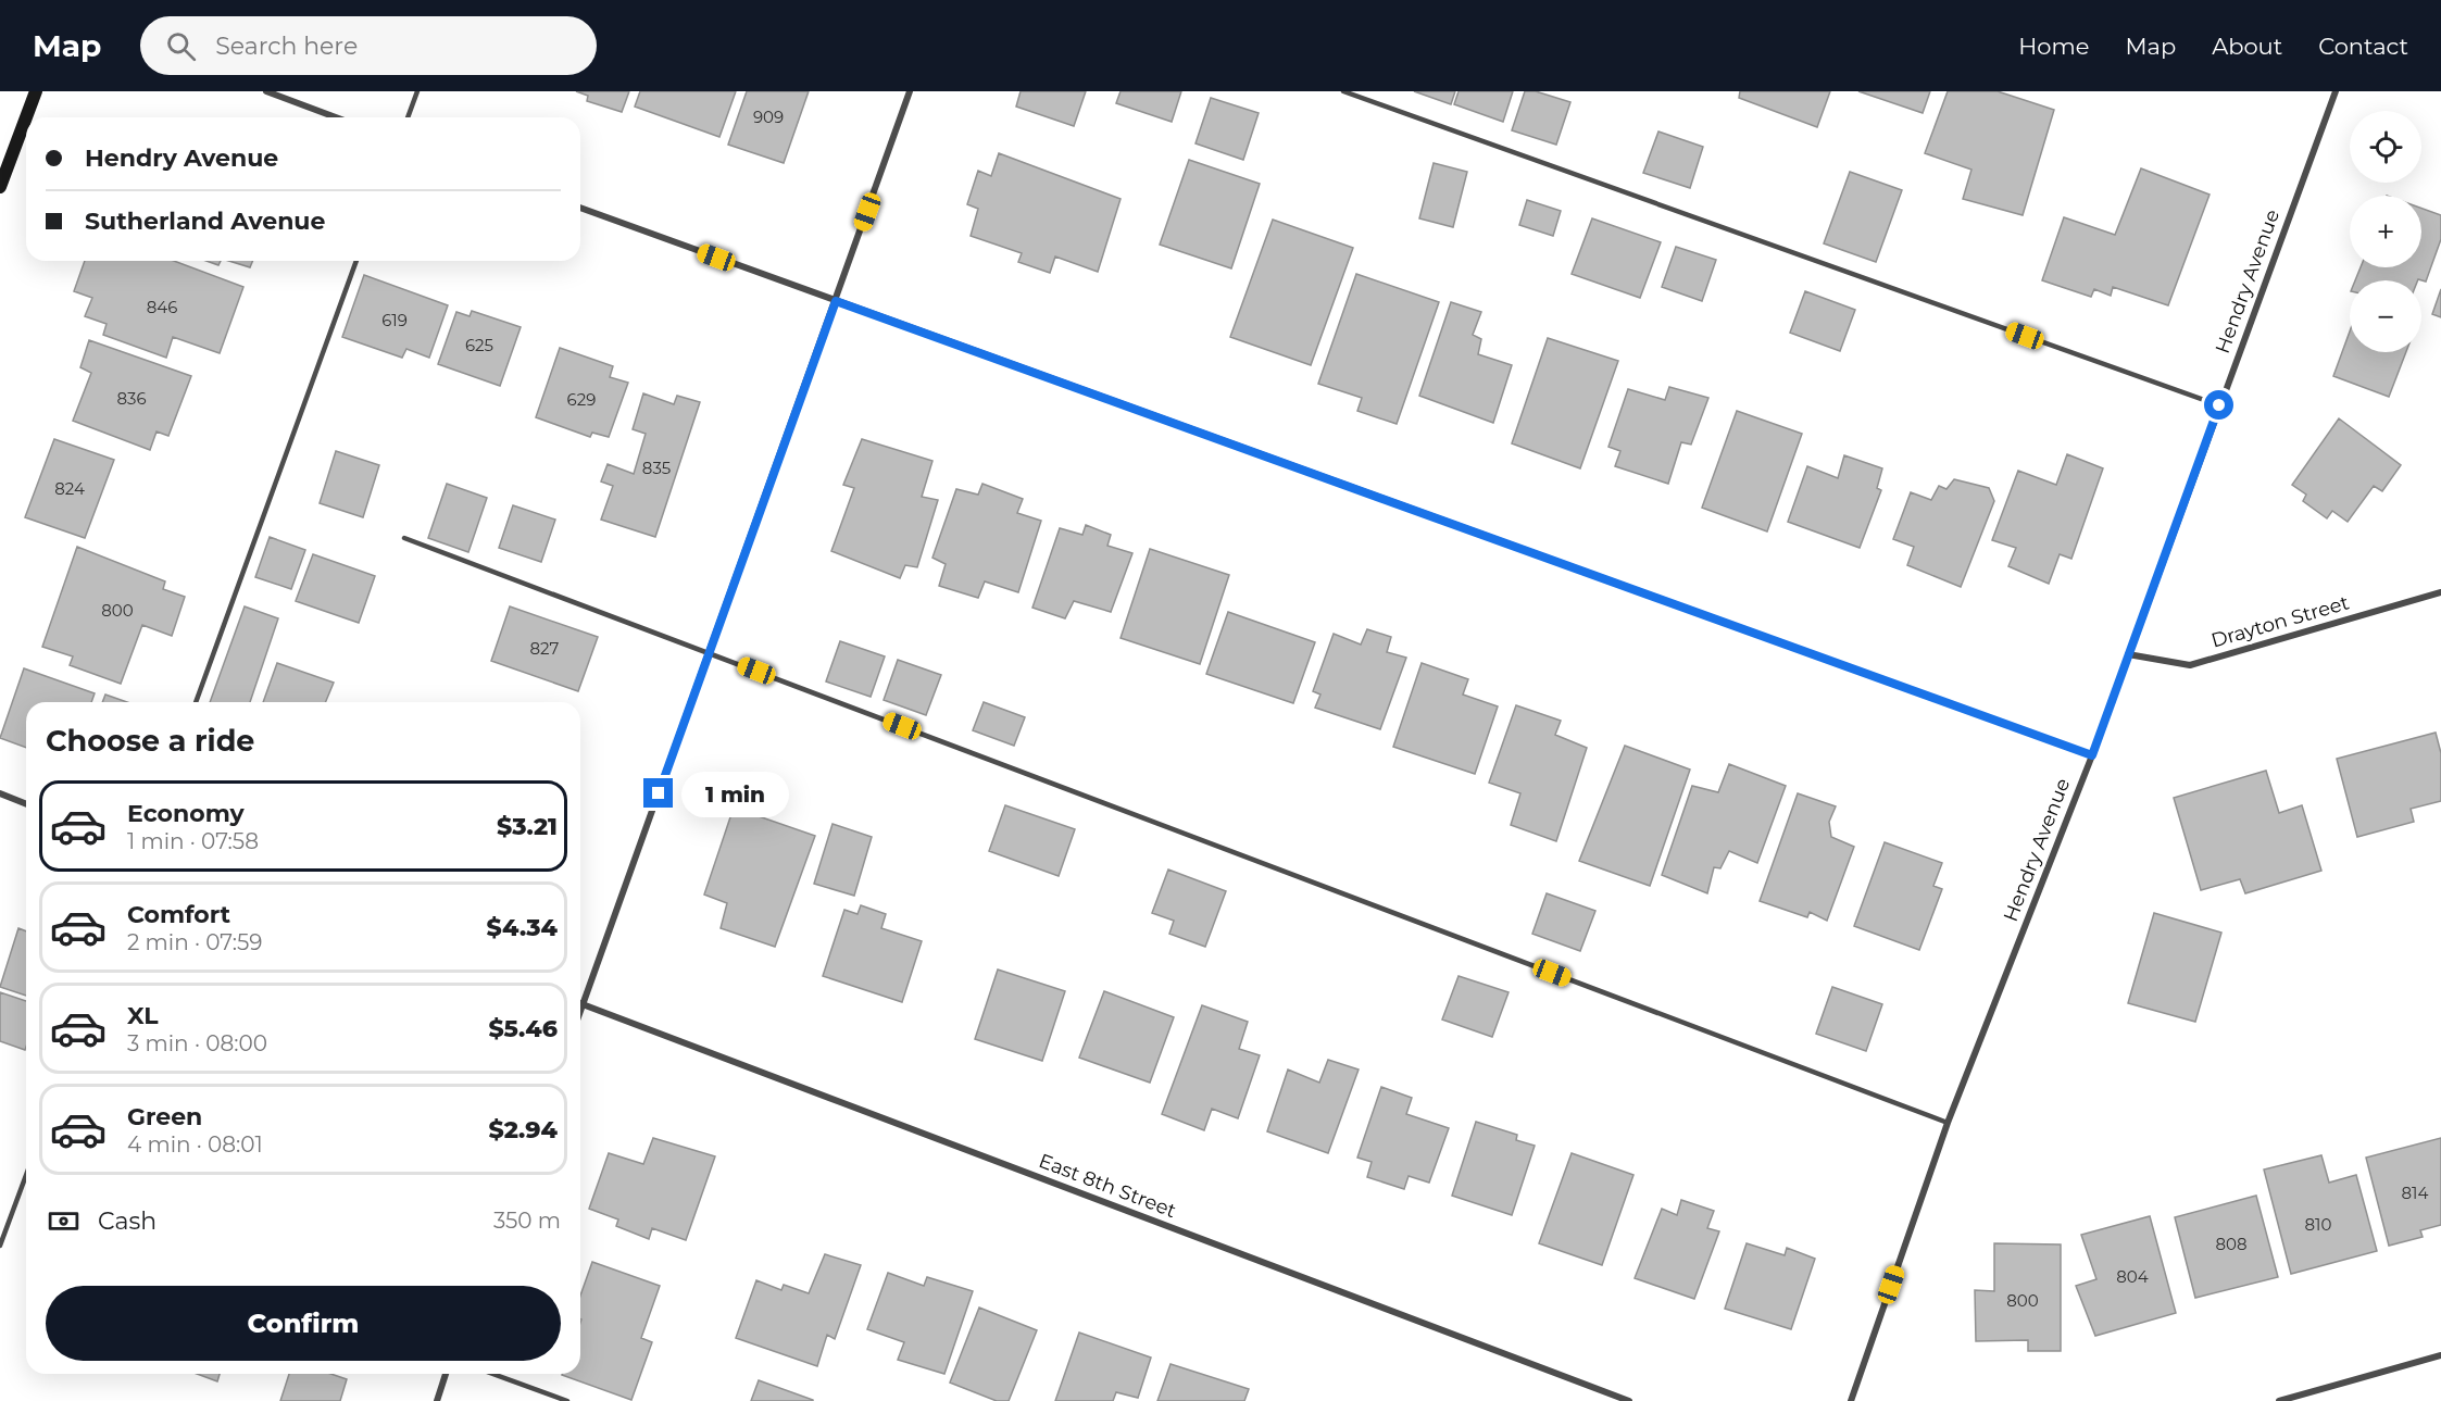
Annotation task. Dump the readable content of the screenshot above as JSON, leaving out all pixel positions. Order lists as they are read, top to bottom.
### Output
{
  "streets": {
    "street": ["Hendry Avenue", "Drayton Street", "East 8th Street"]
  },
  "crossings": [
    ["Hendry Avenue", "Drayton Street"]
  ],
  "house_numbers": [
    "909",
    "846",
    "619",
    "625",
    "836",
    "629",
    "835",
    "824",
    "800",
    "827",
    "814",
    "810",
    "808",
    "804",
    "800"
  ],
  "page": {
    "header": "Map",
    "search": "Search here",
    "nav": [
      "Home",
      "Map",
      "About",
      "Contact"
    ],
    "map_buttons": ["+", "−"],
    "banner": ["Hendry Avenue", "Sutherland Avenue"],
    "heading": "Choose a ride",
    "bubble": "1 min",
    "list": [
      {
        "name": "Economy",
        "note": "1 min · 07:58",
        "value": "$3.21"
      },
      {
        "name": "Comfort",
        "note": "2 min · 07:59",
        "value": "$4.34"
      },
      {
        "name": "XL",
        "note": "3 min · 08:00",
        "value": "$5.46"
      },
      {
        "name": "Green",
        "note": "4 min · 08:01",
        "value": "$2.94"
      }
    ],
    "pay": ["Cash", "350 m"],
    "buttons": "Confirm"
  }
}
